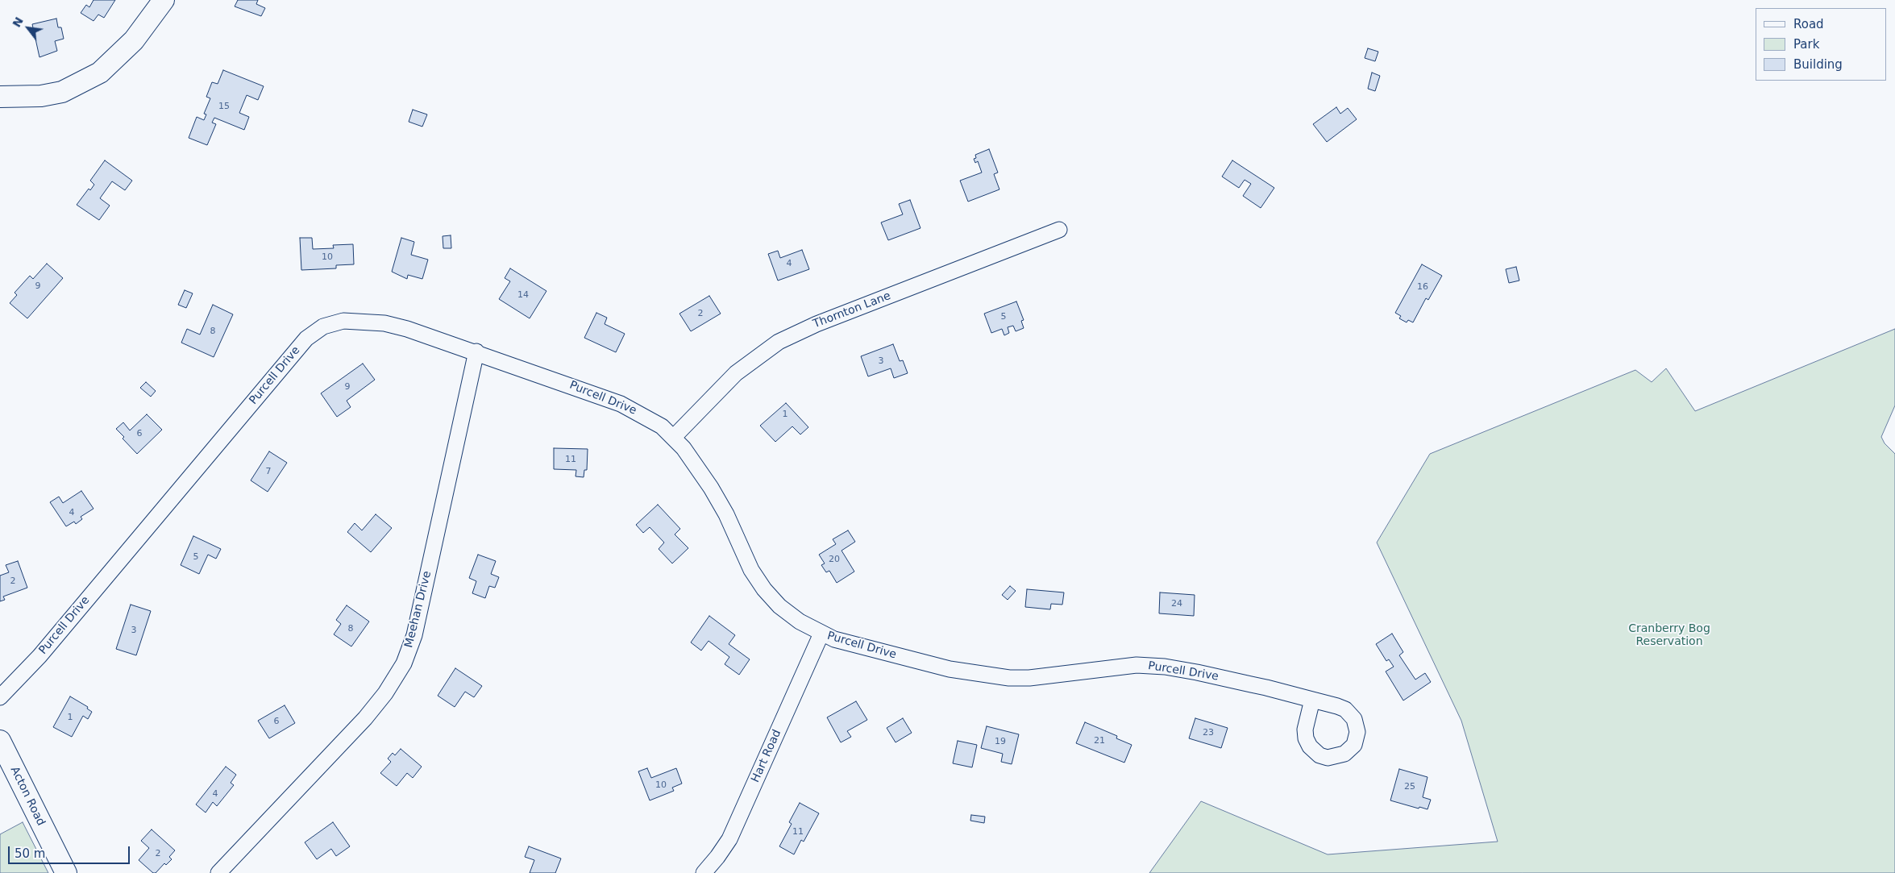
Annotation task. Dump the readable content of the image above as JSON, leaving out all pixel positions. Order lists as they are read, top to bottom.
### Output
{
  "streets": {
    "main road": ["Acton Road"],
    "street": [
      "Thornton Lane",
      "Purcell Drive",
      "Meehan Drive",
      "Hart Road"
    ]
  },
  "crossings": [
    ["Thornton Lane", "Purcell Drive"],
    ["Purcell Drive", "Meehan Drive"],
    ["Purcell Drive", "Hart Road"]
  ],
  "parks": ["Cranberry Bog Reservation"],
  "house_numbers": [
    "15",
    "10",
    "4",
    "9",
    "16",
    "14",
    "2",
    "5",
    "8",
    "3",
    "9",
    "1",
    "6",
    "11",
    "7",
    "4",
    "5",
    "20",
    "2",
    "24",
    "8",
    "3",
    "1",
    "6",
    "23",
    "21",
    "19",
    "10",
    "25",
    "4",
    "11",
    "2"
  ],
  "legend": ["Road", "Park", "Building"],
  "scale_bar": "50 m",
  "north": "top left"
}
